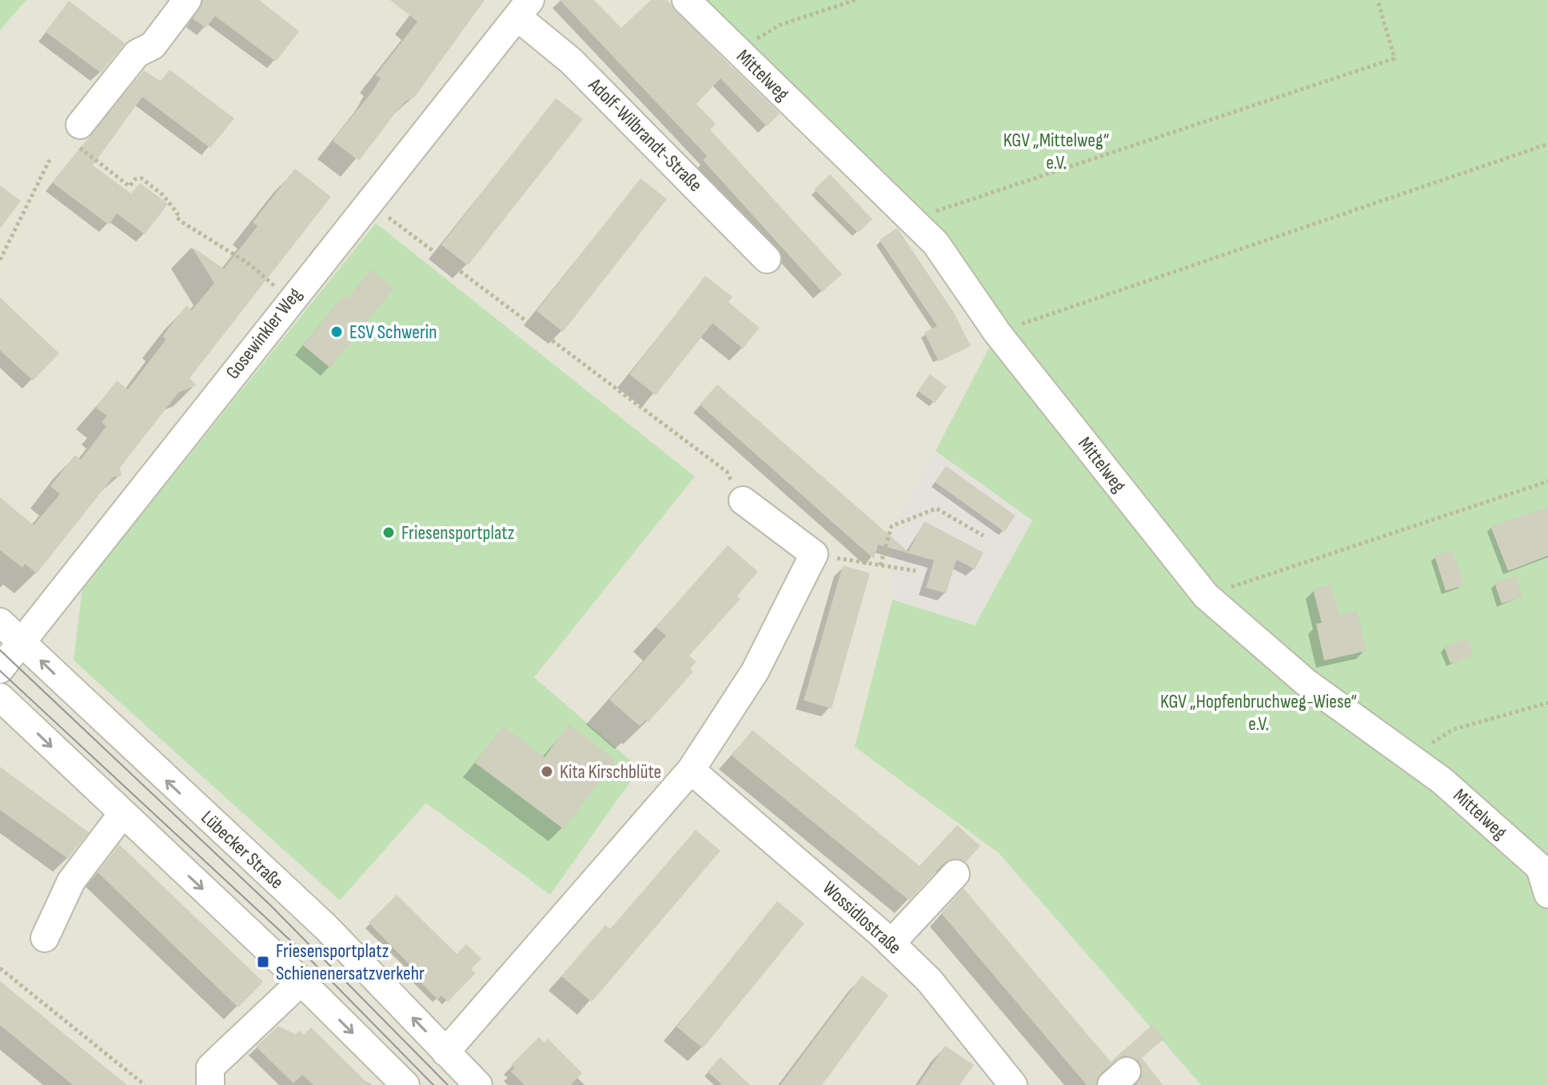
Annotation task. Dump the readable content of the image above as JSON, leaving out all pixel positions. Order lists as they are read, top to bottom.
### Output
{
  "streets": {
    "street": [
      "Mittelweg",
      "Adolf-Wilbrandt-Straße",
      "Gosewinkler Weg",
      "Lübecker Straße",
      "Wossidlostraße"
    ]
  },
  "crossings": [
    ["Adolf-Wilbrandt-Straße", "Gosewinkler Weg"],
    ["Gosewinkler Weg", "Lübecker Straße"]
  ],
  "parks": ["KGV „Mittelweg“ e.V.", "KGV „Hopfenbruchweg-Wiese“ e.V."],
  "places": {
    "other": ["ESV Schwerin", "Friesensportplatz", "Kita Kirschblüte"],
    "transit": ["Friesensportplatz Schienenersatzverkehr"]
  }
}
